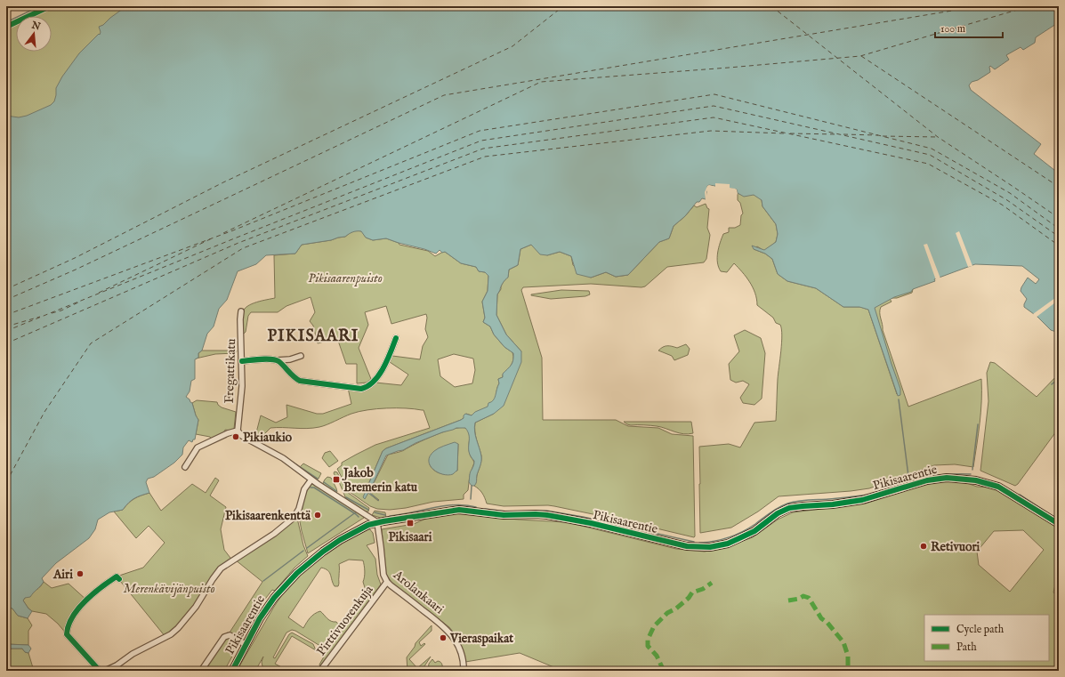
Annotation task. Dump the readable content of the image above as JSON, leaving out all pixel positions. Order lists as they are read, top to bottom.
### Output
{
  "streets": {
    "street": [
      "Fregattikatu",
      "Pikisaarentie",
      "Arolankaari",
      "Pirttivuorenkuja"
    ]
  },
  "crossings": [
    ["Pikisaarentie", "Arolankaari"],
    ["Arolankaari", "Pirttivuorenkuja"]
  ],
  "districts": ["PIKISAARI"],
  "parks": ["Pikisaarenpuisto", "Merenkävijänpuisto"],
  "places": {
    "other": [
      "Pikiaukio",
      "Pikisaarenkenttä",
      "Retivuori",
      "Airi",
      "Vieraspaikat"
    ],
    "transit": ["Jakob Bremerin katu", "Pikisaari"]
  },
  "legend": ["Cycle path", "Path"],
  "scale_bar": "100 m",
  "north": "top"
}
